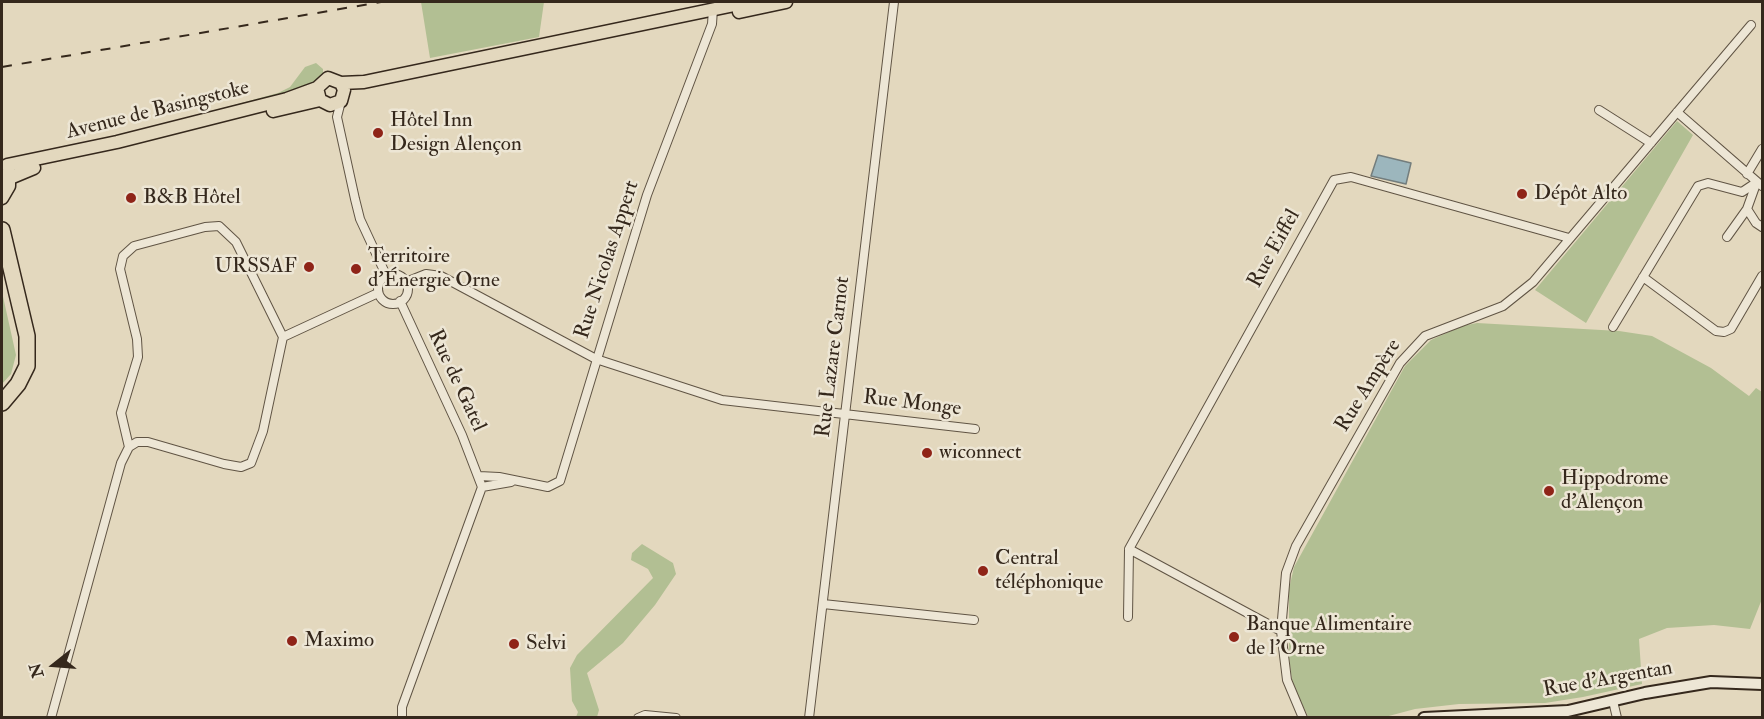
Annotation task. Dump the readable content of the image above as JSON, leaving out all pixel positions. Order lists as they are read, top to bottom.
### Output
{
  "streets": {
    "main road": ["Avenue de Basingstoke", "Rue d'Argentan"],
    "street": [
      "Rue Eiffel",
      "Rue Nicolas Appert",
      "Rue Lazare Carnot",
      "Rue de Gatel",
      "Rue Ampère",
      "Rue Monge"
    ]
  },
  "crossings": [
    ["Rue Eiffel", "Rue Ampère"],
    ["Rue Nicolas Appert", "Rue de Gatel"],
    ["Rue Nicolas Appert", "Rue Monge"],
    ["Rue Lazare Carnot", "Rue Monge"],
    ["Rue de Gatel", "Rue Monge"]
  ],
  "places": [
    "Hôtel Inn Design Alençon",
    "Dépôt Alto",
    "B&B Hôtel",
    "URSSAF",
    "Territoire d'Énergie Orne",
    "wiconnect",
    "Hippodrome d'Alençon",
    "Central téléphonique",
    "Banque Alimentaire de l'Orne",
    "Maximo",
    "Selvi"
  ],
  "north": "left"
}
